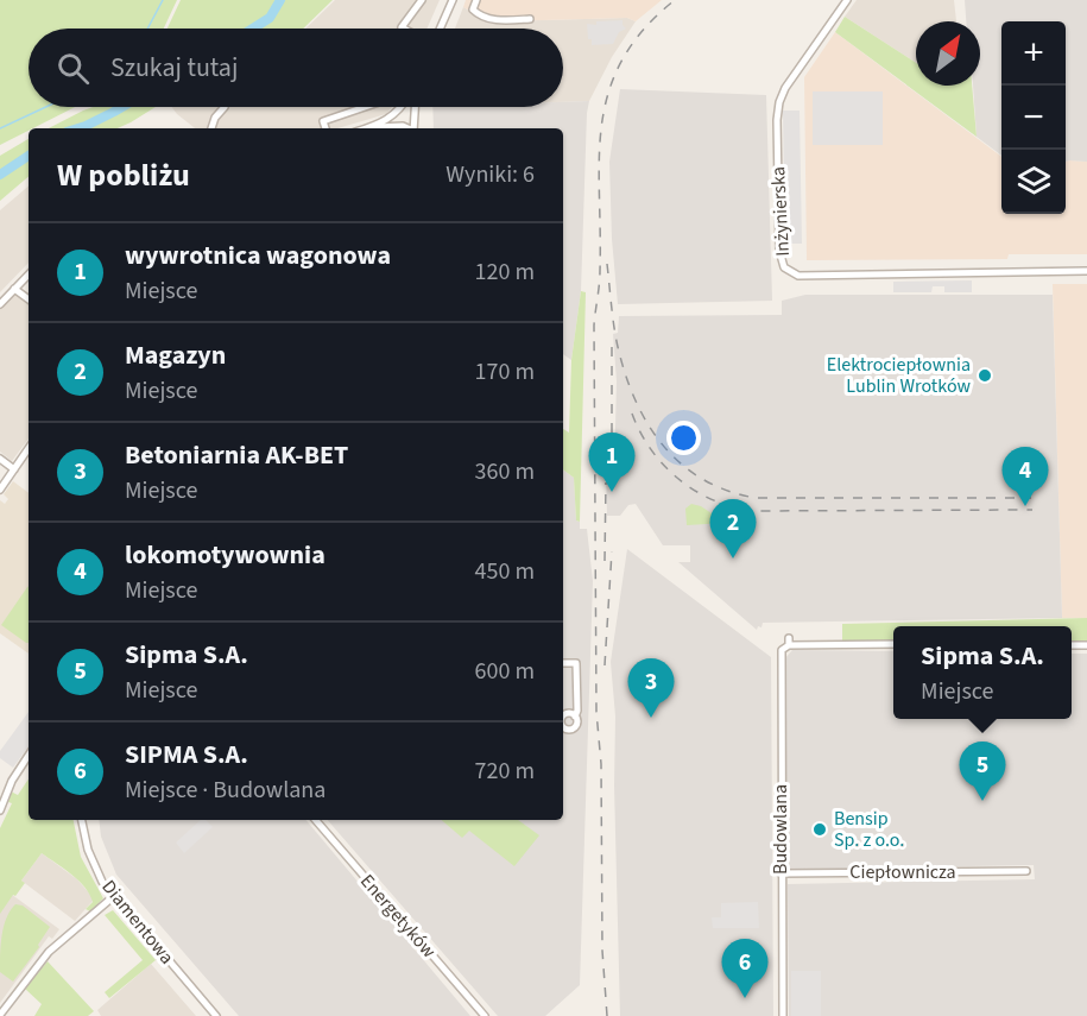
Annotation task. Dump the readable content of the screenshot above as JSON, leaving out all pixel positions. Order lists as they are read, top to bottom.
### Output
{
  "streets": {
    "street": [
      "Inżynierska",
      "Budowlana",
      "Ciepłownicza",
      "Energetyków",
      "Diamentowa"
    ]
  },
  "crossings": [
    ["Budowlana", "Ciepłownicza"]
  ],
  "places": ["Elektrociepłownia Lublin Wrotków", "Bensip Sp. z o.o."],
  "north": "top right",
  "page": {
    "map_buttons": ["+", "−"],
    "search": "Szukaj tutaj",
    "heading": ["W pobliżu", "Wyniki: 6"],
    "list": [
      {
        "mark": "1",
        "name": "wywrotnica wagonowa",
        "note": "Miejsce",
        "value": "120 m"
      },
      {
        "mark": "2",
        "name": "Magazyn",
        "note": "Miejsce",
        "value": "170 m"
      },
      {
        "mark": "3",
        "name": "Betoniarnia AK-BET",
        "note": "Miejsce",
        "value": "360 m"
      },
      {
        "mark": "4",
        "name": "lokomotywownia",
        "note": "Miejsce",
        "value": "450 m"
      },
      {
        "mark": "5",
        "name": "Sipma S.A.",
        "note": "Miejsce",
        "value": "600 m"
      },
      {
        "mark": "6",
        "name": "SIPMA S.A.",
        "note": "Miejsce · Budowlana",
        "value": "720 m"
      }
    ],
    "pins": [
      "1",
      "4",
      "2",
      "3",
      "5",
      "6"
    ],
    "popup": ["Sipma S.A.", "Miejsce"]
  }
}
